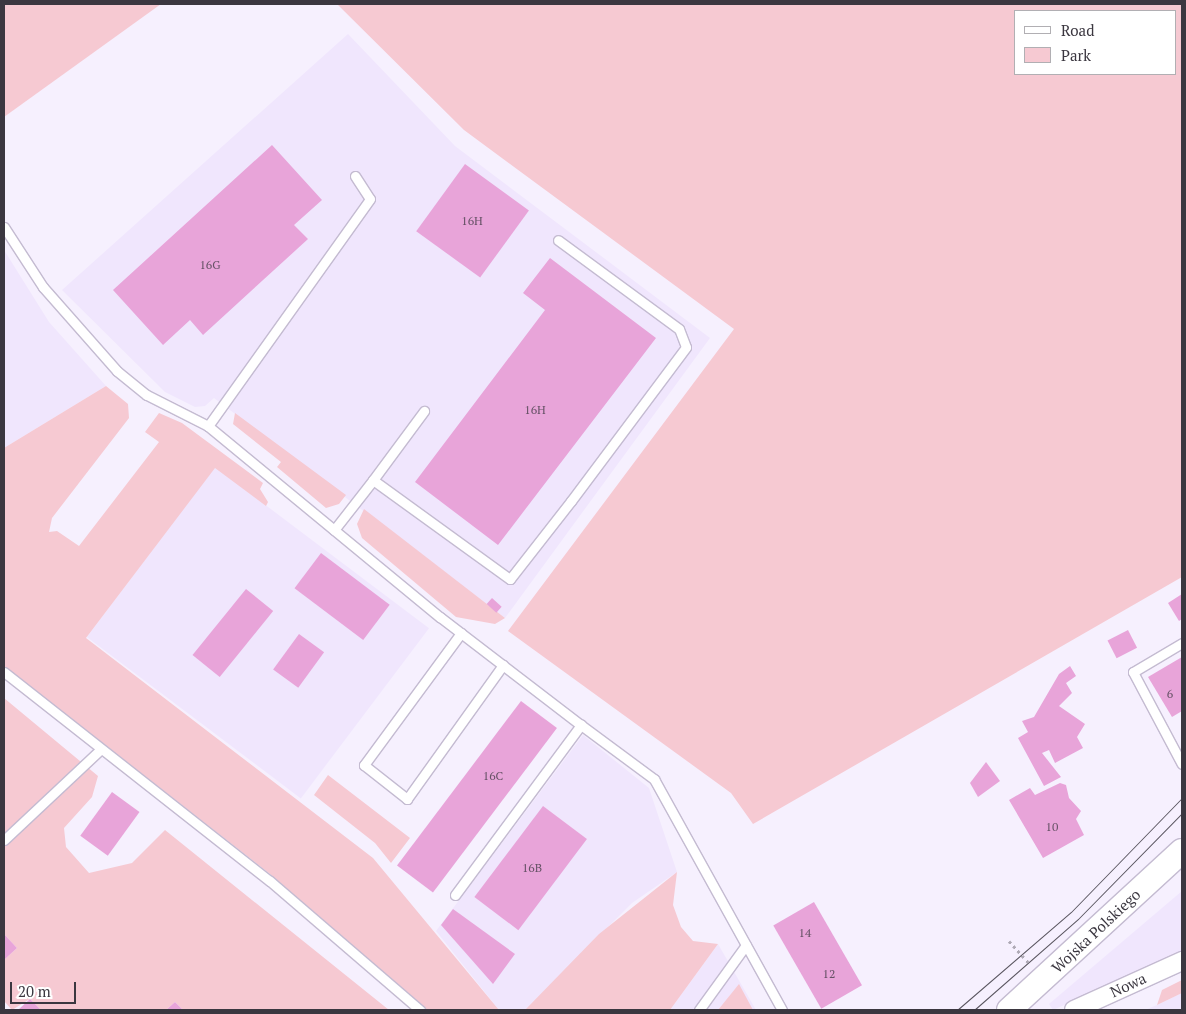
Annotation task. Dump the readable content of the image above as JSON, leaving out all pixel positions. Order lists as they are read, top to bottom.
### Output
{
  "streets": {
    "street": ["Wojska Polskiego", "Nowa"]
  },
  "house_numbers": [
    "16H",
    "16G",
    "16H",
    "6",
    "16C",
    "10",
    "16B",
    "14",
    "12"
  ],
  "legend": ["Road", "Park"],
  "scale_bar": "20 m"
}
